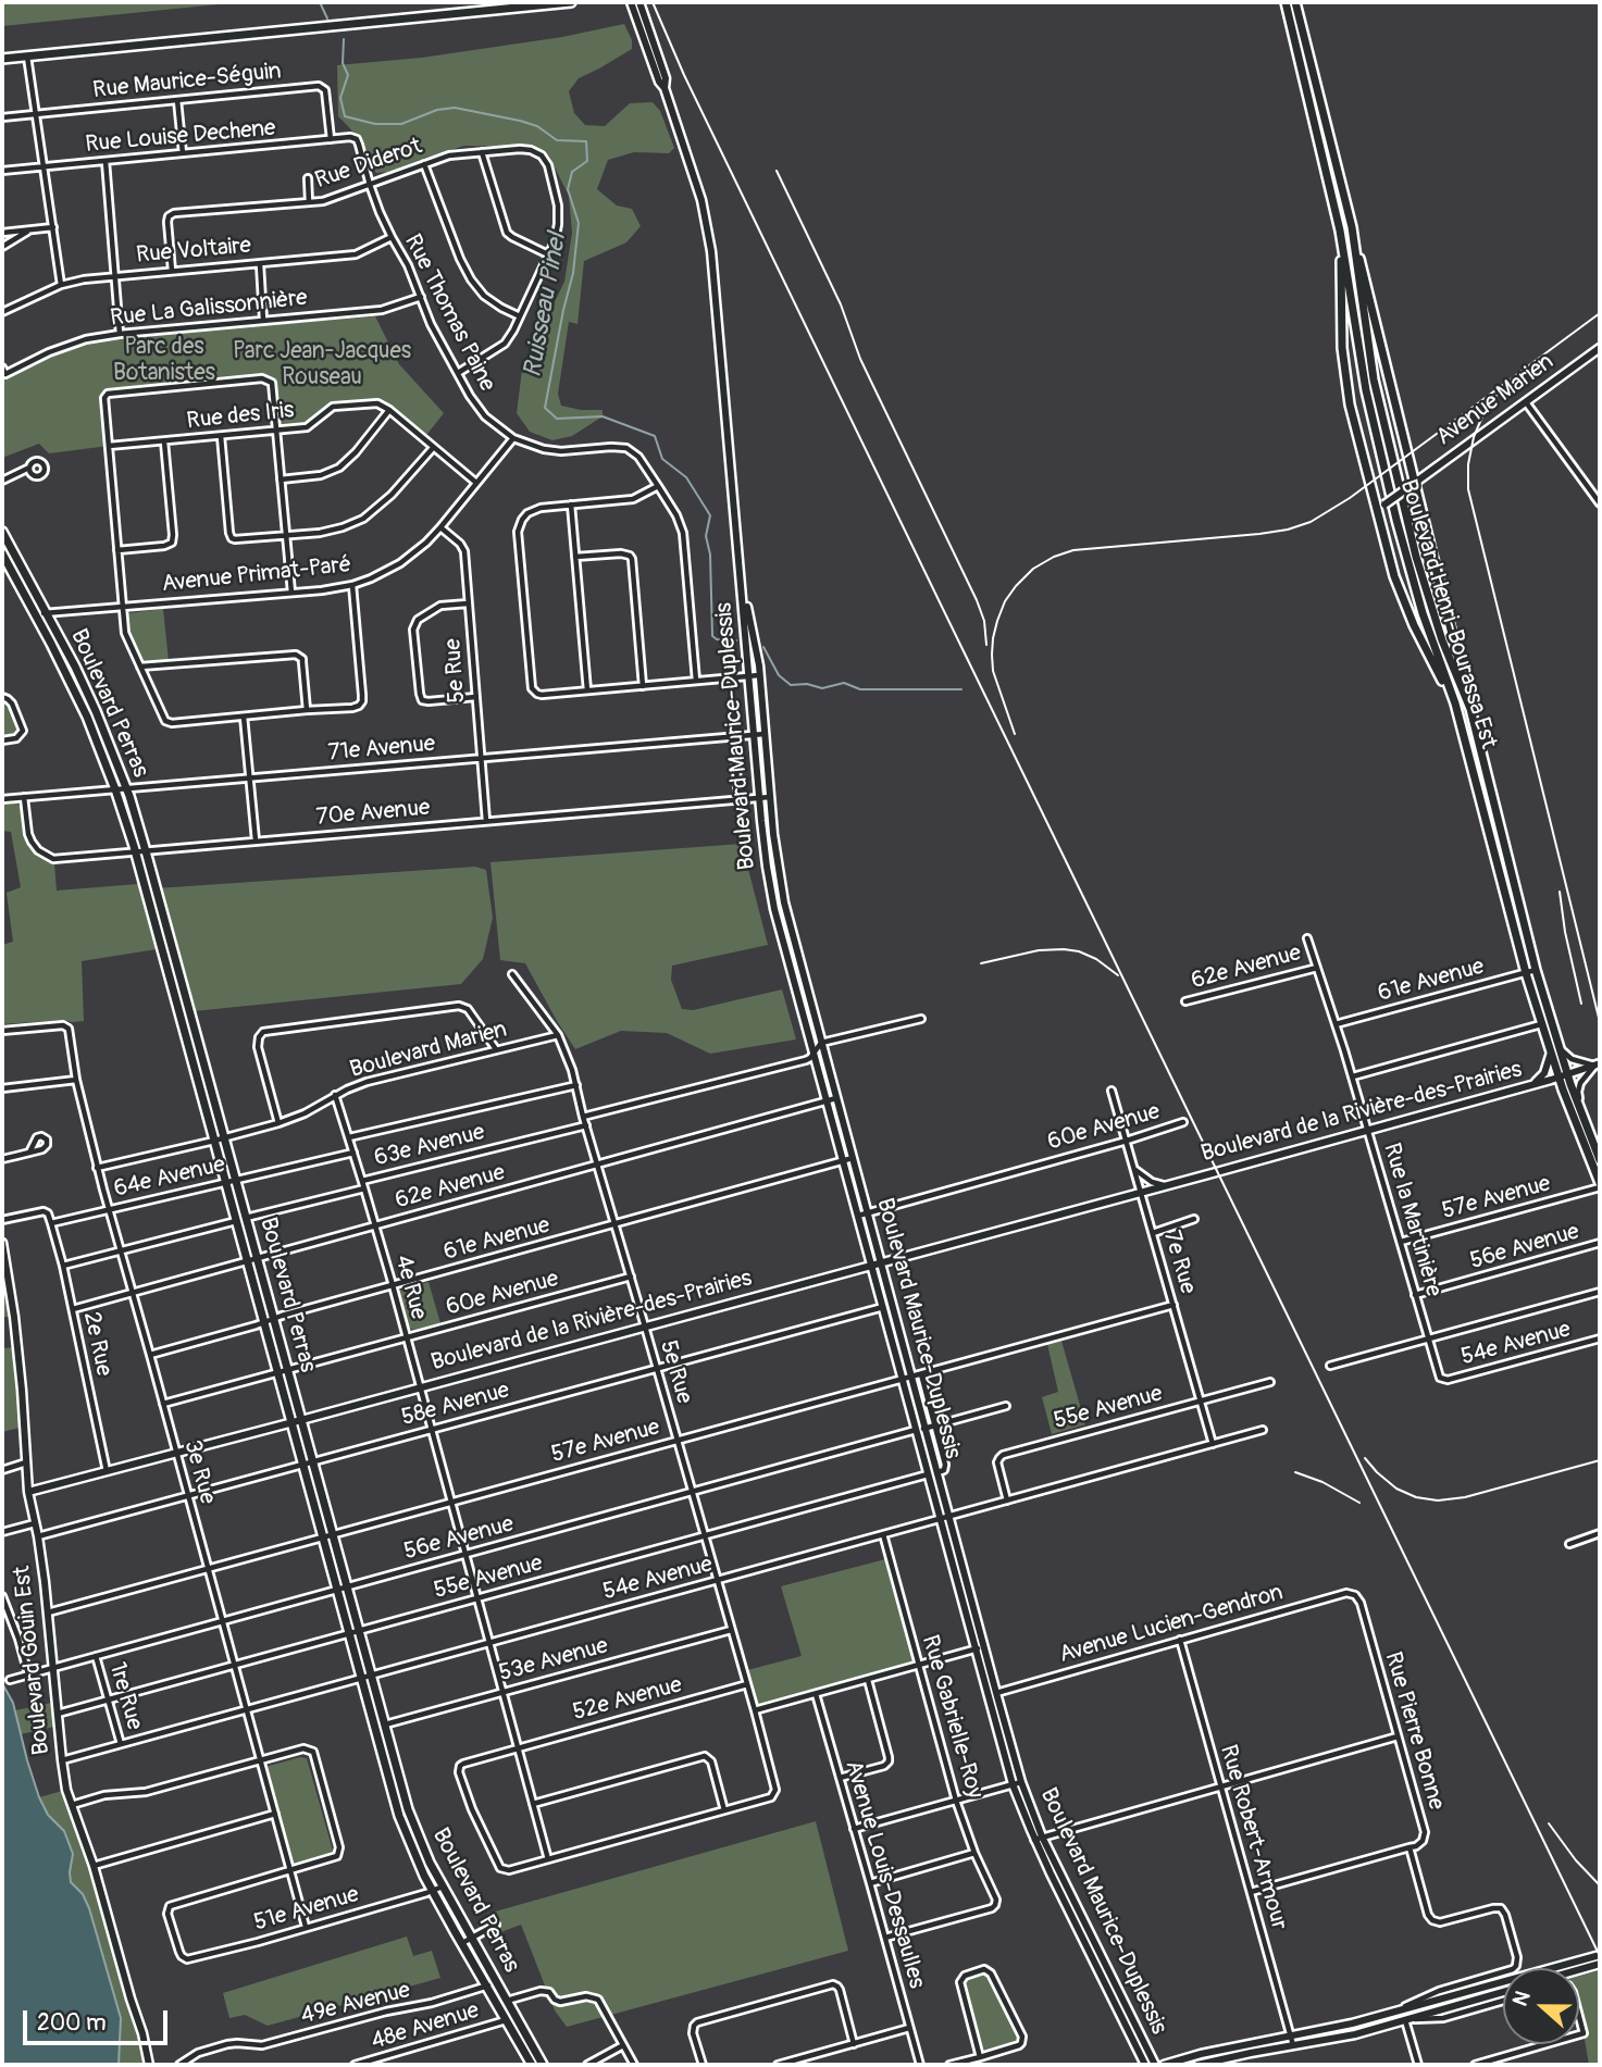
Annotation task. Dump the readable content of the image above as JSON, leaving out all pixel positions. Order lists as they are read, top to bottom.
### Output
{
  "streets": {
    "main road": ["Boulevard Henri-Bourassa Est", "Boulevard Perras"],
    "street": [
      "Rue Maurice-Séguin",
      "Rue Louise Dechene",
      "Rue Diderot",
      "Rue Voltaire",
      "Rue La Galissonnière",
      "Rue Thomas Paine",
      "Avenue Marien",
      "Rue des Iris",
      "Avenue Primat-Paré",
      "5e Rue",
      "Boulevard Maurice-Duplessis",
      "71e Avenue",
      "70e Avenue",
      "62e Avenue",
      "61e Avenue",
      "Boulevard Marien",
      "Boulevard de la Rivière-des-Prairies",
      "60e Avenue",
      "63e Avenue",
      "64e Avenue",
      "57e Avenue",
      "Rue la Martinière",
      "56e Avenue",
      "7e Rue",
      "4e Rue",
      "2e Rue",
      "54e Avenue",
      "58e Avenue",
      "55e Avenue",
      "3e Rue",
      "Avenue Lucien-Gendron",
      "Boulevard Gouin Est",
      "53e Avenue",
      "1re Rue",
      "52e Avenue",
      "Rue Gabrielle-Roy",
      "Rue Pierre Bonne",
      "Rue Robert-Armour",
      "Avenue Louis-Dessaulles",
      "51e Avenue",
      "49e Avenue",
      "48e Avenue"
    ]
  },
  "crossings": [
    ["Rue Maurice-Séguin", "Rue Louise Dechene"],
    ["Rue Louise Dechene", "Rue Thomas Paine"],
    ["Rue Diderot", "Rue Voltaire"],
    ["Rue Diderot", "Rue Thomas Paine"],
    ["Rue Voltaire", "Rue Thomas Paine"],
    ["Rue La Galissonnière", "Rue Thomas Paine"],
    ["Rue Thomas Paine", "Avenue Primat-Paré"],
    ["Avenue Primat-Paré", "5e Rue"],
    ["Avenue Primat-Paré", "Boulevard Perras"],
    ["Boulevard Henri-Bourassa Est", "61e Avenue"],
    ["Boulevard Henri-Bourassa Est", "Boulevard de la Rivière-des-Prairies"],
    ["Boulevard Henri-Bourassa Est", "57e Avenue"],
    ["5e Rue", "71e Avenue"],
    ["5e Rue", "70e Avenue"],
    ["5e Rue", "62e Avenue"],
    ["5e Rue", "61e Avenue"],
    ["5e Rue", "Boulevard Marien"],
    ["5e Rue", "Boulevard de la Rivière-des-Prairies"],
    ["5e Rue", "60e Avenue"],
    ["5e Rue", "63e Avenue"],
    ["5e Rue", "57e Avenue"],
    ["5e Rue", "56e Avenue"],
    ["5e Rue", "54e Avenue"],
    ["5e Rue", "58e Avenue"],
    ["5e Rue", "55e Avenue"],
    ["5e Rue", "53e Avenue"],
    ["5e Rue", "52e Avenue"],
    ["Boulevard Perras", "71e Avenue"],
    ["Boulevard Perras", "70e Avenue"],
    ["Boulevard Perras", "62e Avenue"],
    ["Boulevard Perras", "61e Avenue"],
    ["Boulevard Perras", "Boulevard Marien"],
    ["Boulevard Perras", "Boulevard de la Rivière-des-Prairies"],
    ["Boulevard Perras", "60e Avenue"],
    ["Boulevard Perras", "63e Avenue"],
    ["Boulevard Perras", "64e Avenue"],
    ["Boulevard Perras", "57e Avenue"],
    ["Boulevard Perras", "56e Avenue"],
    ["Boulevard Perras", "54e Avenue"],
    ["Boulevard Perras", "58e Avenue"],
    ["Boulevard Perras", "55e Avenue"],
    ["Boulevard Perras", "53e Avenue"],
    ["Boulevard Perras", "51e Avenue"],
    ["Boulevard Perras", "49e Avenue"],
    ["Boulevard Perras", "48e Avenue"],
    ["Boulevard Maurice-Duplessis", "71e Avenue"],
    ["Boulevard Maurice-Duplessis", "70e Avenue"],
    ["Boulevard Maurice-Duplessis", "62e Avenue"],
    ["Boulevard Maurice-Duplessis", "61e Avenue"],
    ["Boulevard Maurice-Duplessis", "Boulevard de la Rivière-des-Prairies"],
    ["Boulevard Maurice-Duplessis", "60e Avenue"],
    ["Boulevard Maurice-Duplessis", "57e Avenue"],
    ["Boulevard Maurice-Duplessis", "56e Avenue"],
    ["Boulevard Maurice-Duplessis", "54e Avenue"],
    ["Boulevard Maurice-Duplessis", "58e Avenue"],
    ["Boulevard Maurice-Duplessis", "55e Avenue"],
    ["Boulevard Maurice-Duplessis", "Avenue Lucien-Gendron"],
    ["71e Avenue", "70e Avenue"],
    ["62e Avenue", "Rue la Martinière"],
    ["62e Avenue", "4e Rue"],
    ["62e Avenue", "2e Rue"],
    ["62e Avenue", "3e Rue"],
    ["61e Avenue", "Rue la Martinière"],
    ["61e Avenue", "4e Rue"],
    ["61e Avenue", "3e Rue"],
    ["Boulevard Marien", "3e Rue"],
    ["Boulevard de la Rivière-des-Prairies", "Rue la Martinière"],
    ["Boulevard de la Rivière-des-Prairies", "7e Rue"],
    ["Boulevard de la Rivière-des-Prairies", "4e Rue"],
    ["Boulevard de la Rivière-des-Prairies", "2e Rue"],
    ["Boulevard de la Rivière-des-Prairies", "3e Rue"],
    ["Boulevard de la Rivière-des-Prairies", "Boulevard Gouin Est"],
    ["60e Avenue", "7e Rue"],
    ["60e Avenue", "4e Rue"],
    ["60e Avenue", "3e Rue"],
    ["63e Avenue", "4e Rue"],
    ["64e Avenue", "2e Rue"],
    ["64e Avenue", "3e Rue"],
    ["57e Avenue", "Rue la Martinière"],
    ["57e Avenue", "7e Rue"],
    ["57e Avenue", "4e Rue"],
    ["57e Avenue", "3e Rue"],
    ["57e Avenue", "Boulevard Gouin Est"],
    ["Rue la Martinière", "56e Avenue"],
    ["Rue la Martinière", "54e Avenue"],
    ["56e Avenue", "4e Rue"],
    ["56e Avenue", "3e Rue"],
    ["56e Avenue", "Boulevard Gouin Est"],
    ["56e Avenue", "1re Rue"],
    ["7e Rue", "54e Avenue"],
    ["7e Rue", "55e Avenue"],
    ["4e Rue", "54e Avenue"],
    ["4e Rue", "58e Avenue"],
    ["4e Rue", "55e Avenue"],
    ["4e Rue", "53e Avenue"],
    ["4e Rue", "52e Avenue"],
    ["54e Avenue", "55e Avenue"],
    ["54e Avenue", "3e Rue"],
    ["54e Avenue", "Boulevard Gouin Est"],
    ["54e Avenue", "1re Rue"],
    ["54e Avenue", "Rue Gabrielle-Roy"],
    ["58e Avenue", "3e Rue"],
    ["58e Avenue", "Boulevard Gouin Est"],
    ["55e Avenue", "3e Rue"],
    ["55e Avenue", "Boulevard Gouin Est"],
    ["55e Avenue", "1re Rue"],
    ["3e Rue", "51e Avenue"],
    ["Avenue Lucien-Gendron", "Rue Pierre Bonne"],
    ["Avenue Lucien-Gendron", "Rue Robert-Armour"],
    ["Rue Gabrielle-Roy", "Avenue Louis-Dessaulles"]
  ],
  "water": ["Ruisseau Pinel"],
  "parks": ["Parc des Botanistes", "Parc Jean-Jacques Rouseau"],
  "scale_bar": "200 m",
  "north": "left"
}
